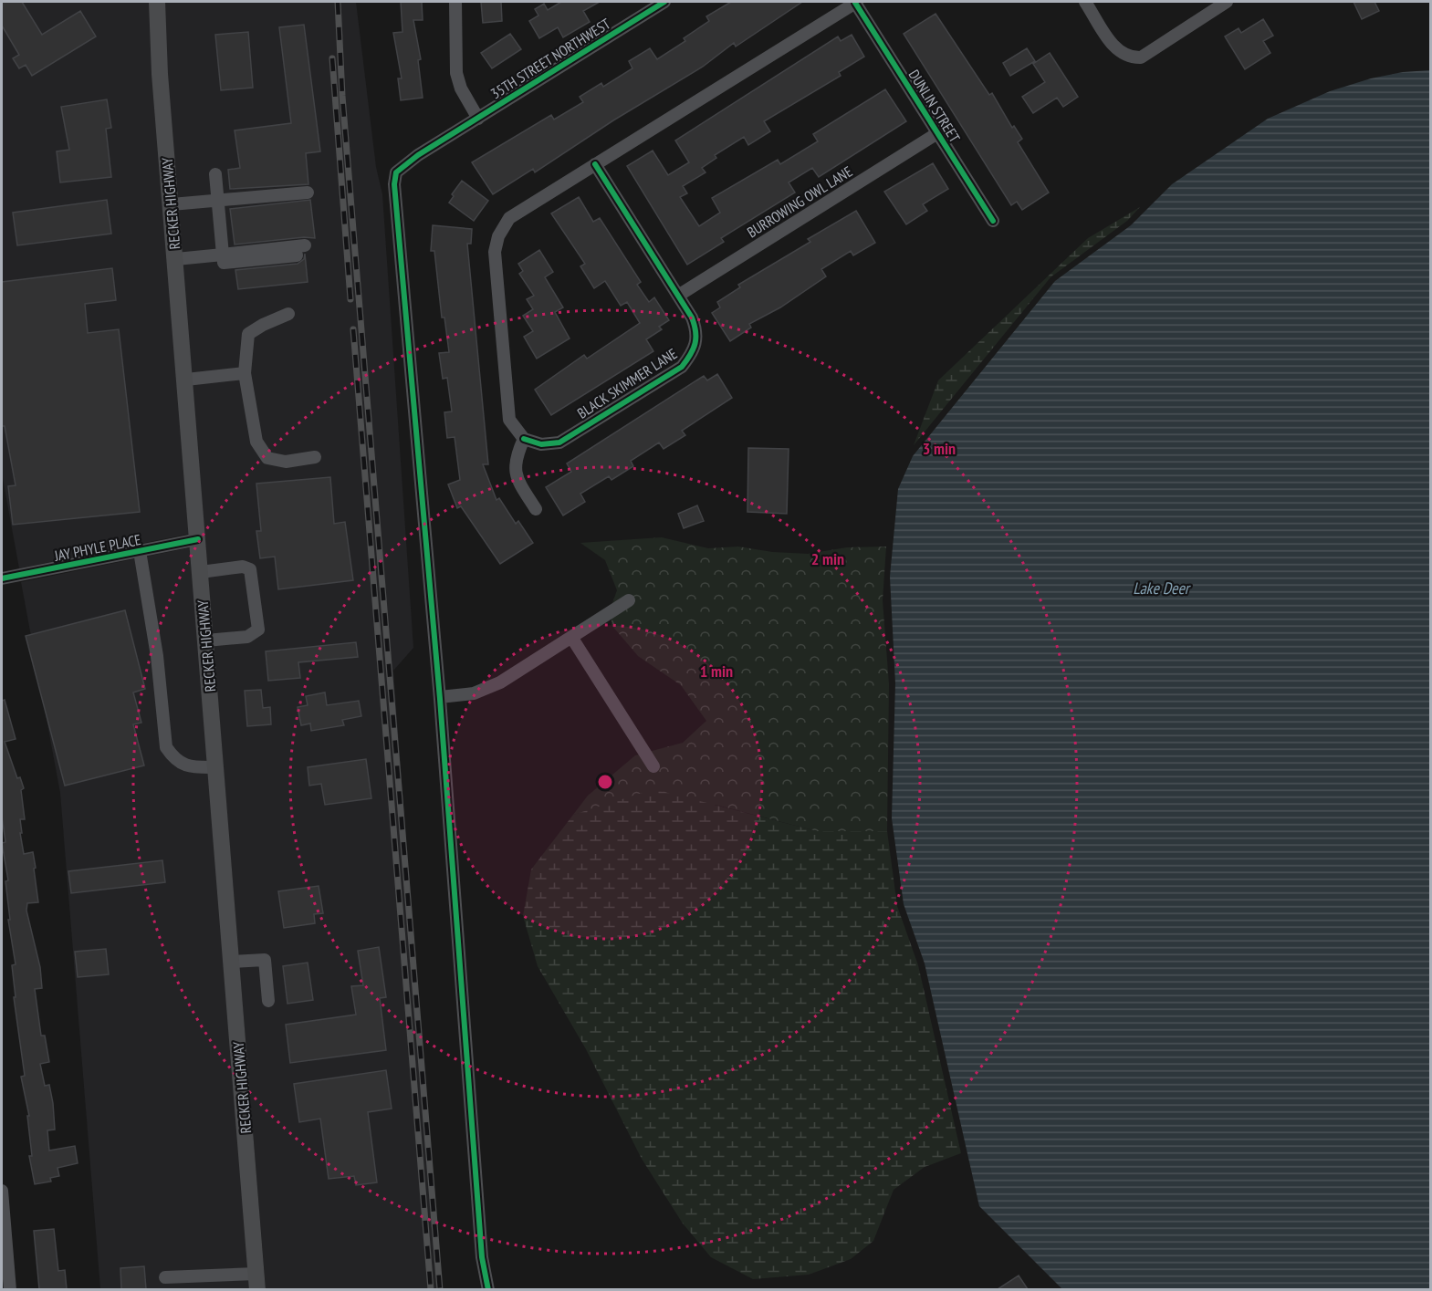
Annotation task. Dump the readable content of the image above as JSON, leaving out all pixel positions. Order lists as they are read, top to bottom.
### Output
{
  "streets": {
    "main road": ["RECKER HIGHWAY"],
    "street": [
      "35TH STREET NORTHWEST",
      "DUNLIN STREET",
      "BURROWING OWL LANE",
      "BLACK SKIMMER LANE",
      "JAY PHYLE PLACE"
    ]
  },
  "crossings": [
    ["DUNLIN STREET", "BURROWING OWL LANE"],
    ["BURROWING OWL LANE", "BLACK SKIMMER LANE"],
    ["RECKER HIGHWAY", "JAY PHYLE PLACE"]
  ],
  "water": ["Lake Deer"],
  "rings": ["3 min", "2 min", "1 min"]
}
